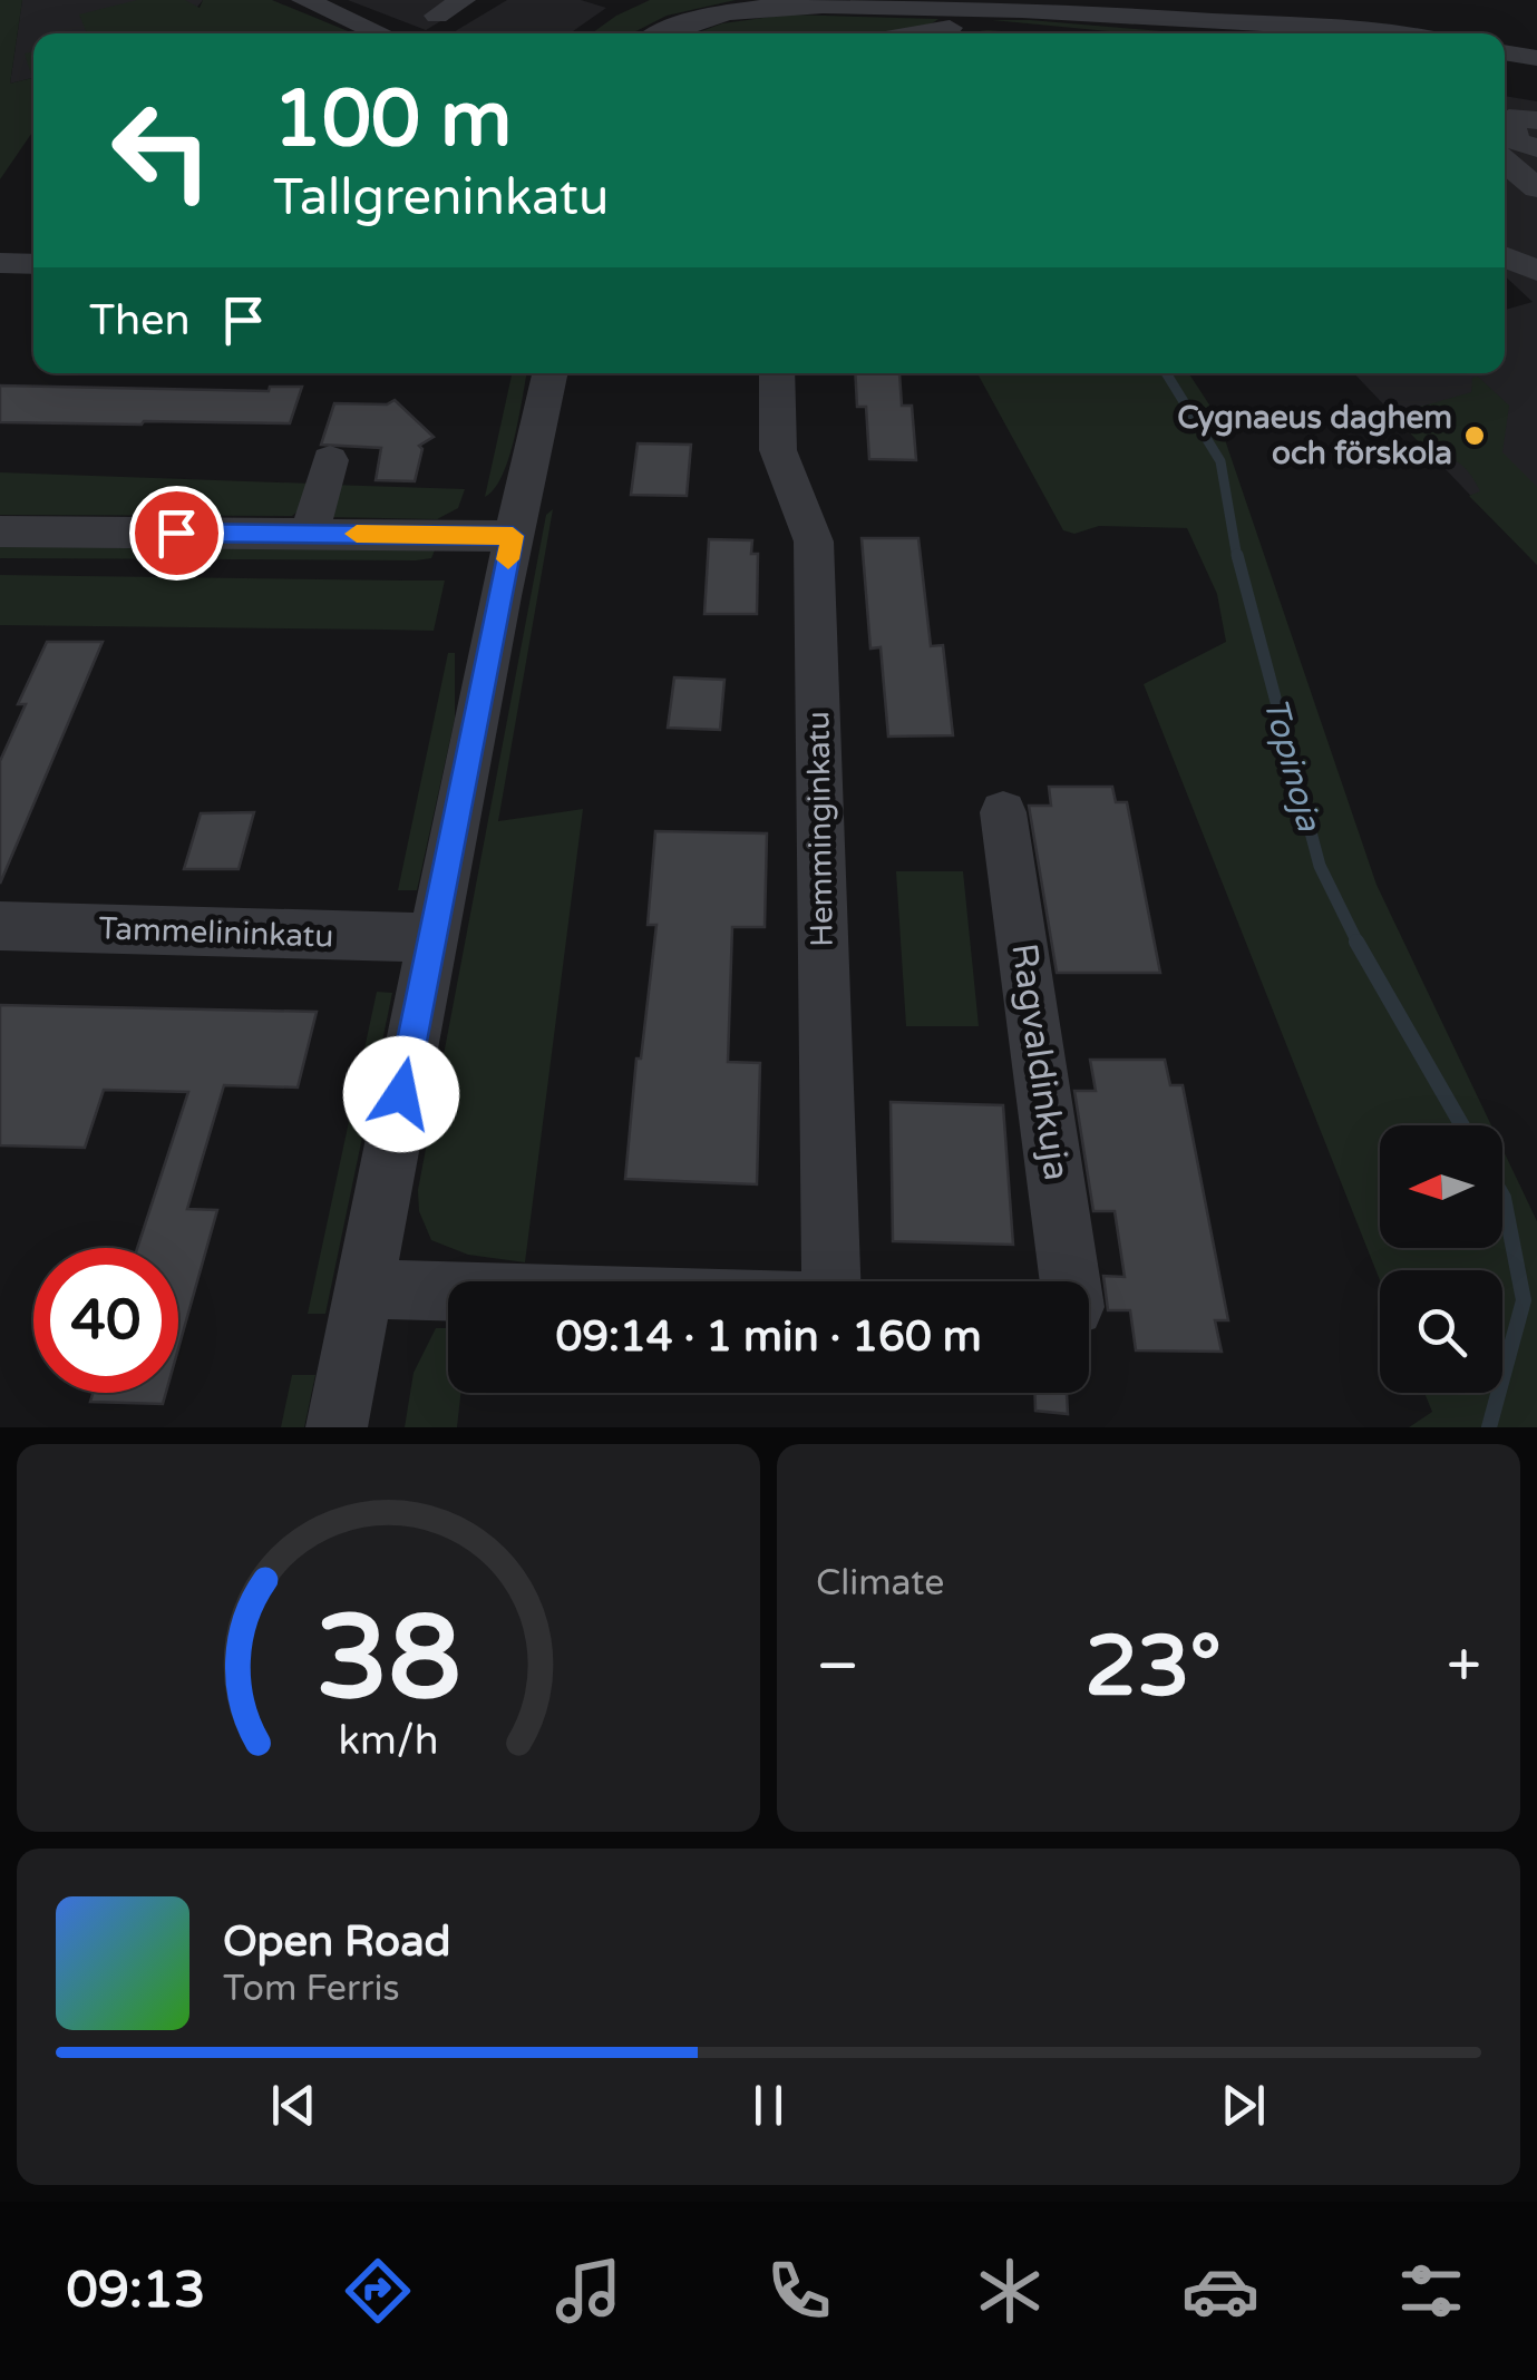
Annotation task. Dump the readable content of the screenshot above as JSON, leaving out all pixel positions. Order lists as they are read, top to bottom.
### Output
{
  "streets": {
    "street": ["Hemminginkatu", "Tammelininkatu", "Ragvaldinkuja"]
  },
  "water": ["Topinoja"],
  "places": ["Cygnaeus daghem och förskola"],
  "north": "left",
  "page": {
    "turn": ["100 m", "Tallgreninkatu"],
    "then": "Then",
    "limit": "40",
    "trip": "09:14 · 1 min · 160 m",
    "tile": "Climate",
    "heat": ["−", "23°", "+"],
    "song": ["Open Road", "Tom Ferris"],
    "tabs": "09:13",
    "gauge": ["38", "km/h"]
  }
}
